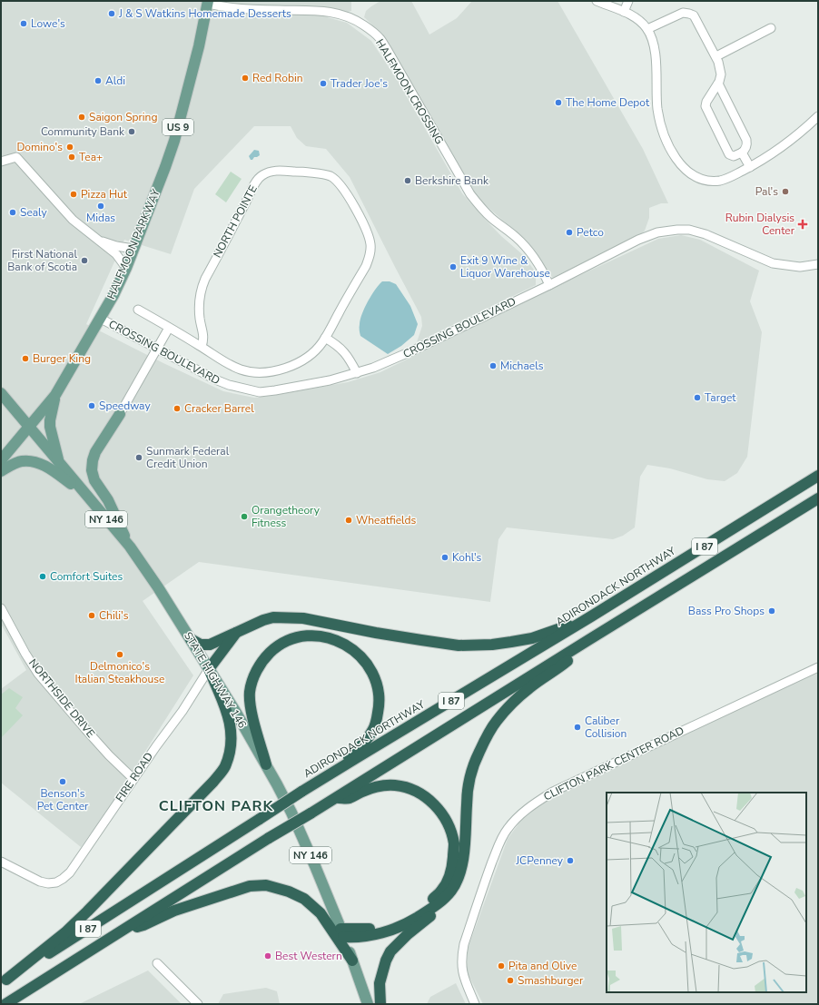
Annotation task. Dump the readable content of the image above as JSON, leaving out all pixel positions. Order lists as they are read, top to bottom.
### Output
{
  "streets": {
    "highway": ["I 87", "ADIRONDACK NORTHWAY"],
    "main road": [
      "US 9",
      "HALFMOON PARKWAY",
      "NY 146",
      "STATE HIGHWAY 146"
    ],
    "street": [
      "HALFMOON CROSSING",
      "NORTH POINTE",
      "CROSSING BOULEVARD",
      "NORTHSIDE DRIVE",
      "CLIFTON PARK CENTER ROAD",
      "FIRE ROAD"
    ]
  },
  "crossings": [
    ["HALFMOON CROSSING", "HALFMOON PARKWAY"],
    ["HALFMOON CROSSING", "CROSSING BOULEVARD"],
    ["HALFMOON PARKWAY", "CROSSING BOULEVARD"],
    ["HALFMOON PARKWAY", "STATE HIGHWAY 146"],
    ["STATE HIGHWAY 146", "FIRE ROAD"],
    ["NORTHSIDE DRIVE", "FIRE ROAD"]
  ],
  "districts": ["CLIFTON PARK"],
  "places": {
    "other": [
      "J & S Watkins Homemade Desserts",
      "Lowe's",
      "Red Robin",
      "Aldi",
      "Trader Joe's",
      "The Home Depot",
      "Saigon Spring",
      "Community Bank",
      "Domino's",
      "Tea+",
      "Berkshire Bank",
      "Pal's",
      "Pizza Hut",
      "Midas",
      "Sealy",
      "Petco",
      "First National Bank of Scotia",
      "Exit 9 Wine & Liquor Warehouse",
      "Burger King",
      "Michaels",
      "Target",
      "Speedway",
      "Cracker Barrel",
      "Sunmark Federal Credit Union",
      "Orangetheory Fitness",
      "Wheatfields",
      "Kohl's",
      "Comfort Suites",
      "Bass Pro Shops",
      "Chili's",
      "Delmonico's Italian Steakhouse",
      "Caliber Collision",
      "Benson's Pet Center",
      "JCPenney",
      "Best Western",
      "Pita and Olive",
      "Smashburger"
    ],
    "health": ["Rubin Dialysis Center"]
  }
}
